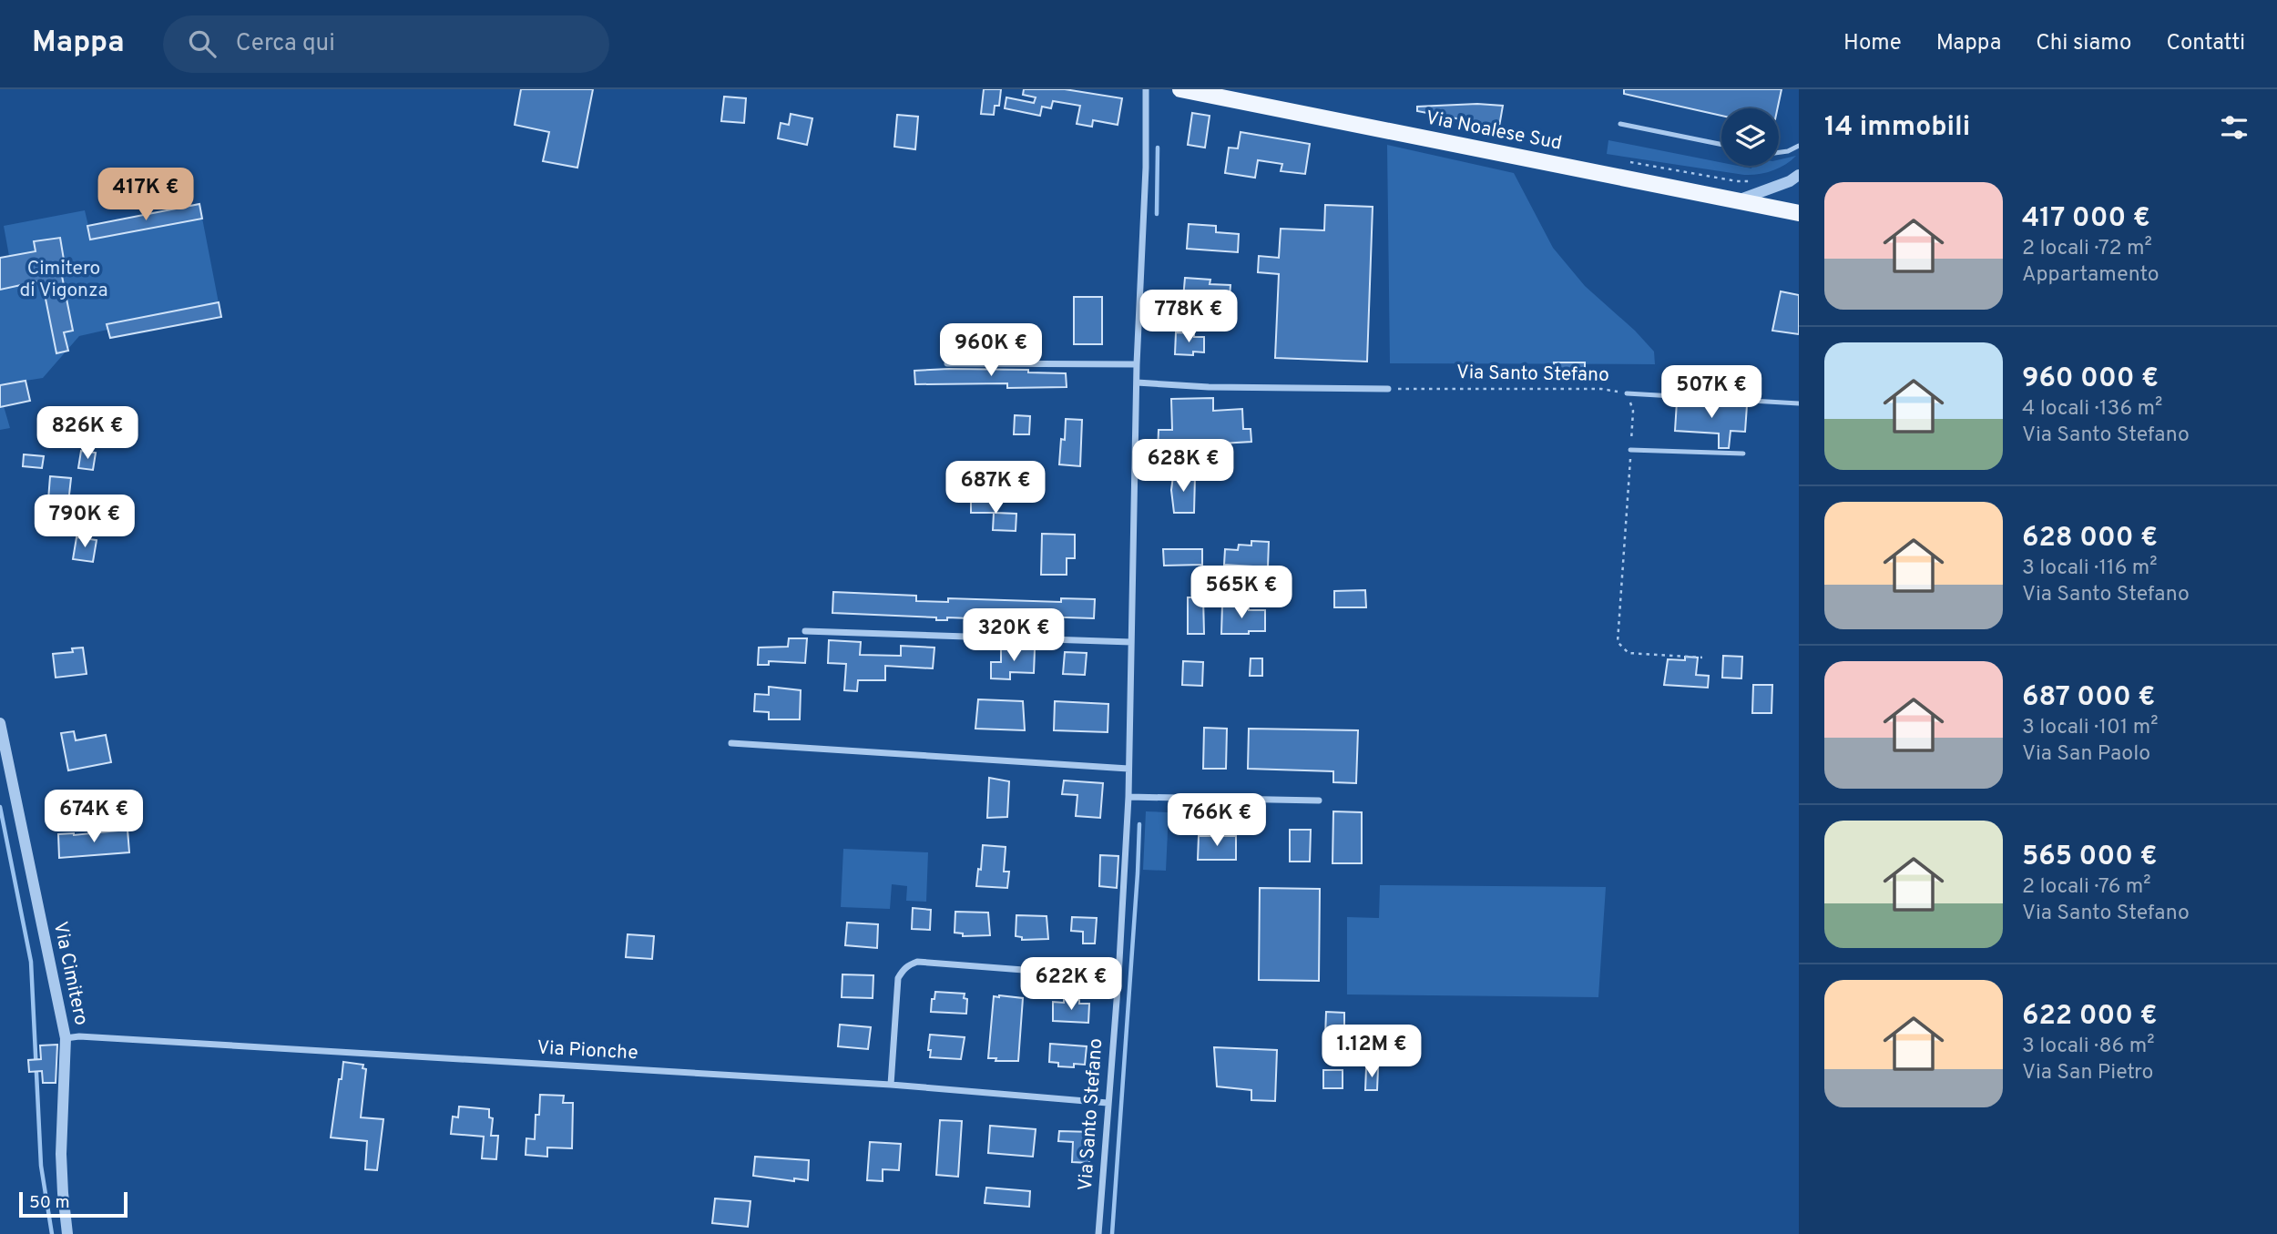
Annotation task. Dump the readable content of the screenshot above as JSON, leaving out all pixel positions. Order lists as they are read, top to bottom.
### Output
{
  "streets": {
    "main road": ["Via Noalese Sud"],
    "street": ["Via Santo Stefano", "Via Cimitero", "Via Pionche"]
  },
  "crossings": [
    ["Via Santo Stefano", "Via Pionche"],
    ["Via Cimitero", "Via Pionche"]
  ],
  "parks": ["Cimitero di Vigonza"],
  "scale_bar": "50 m",
  "page": {
    "header": "Mappa",
    "search": "Cerca qui",
    "nav": [
      "Home",
      "Mappa",
      "Chi siamo",
      "Contatti"
    ],
    "heading": "14 immobili",
    "list": [
      {
        "name": "417 000 €",
        "note": "2 locali · 72 m² · Appartamento"
      },
      {
        "name": "960 000 €",
        "note": "4 locali · 136 m² · Via Santo Stefano"
      },
      {
        "name": "628 000 €",
        "note": "3 locali · 116 m² · Via Santo Stefano"
      },
      {
        "name": "687 000 €",
        "note": "3 locali · 101 m² · Via San Paolo"
      },
      {
        "name": "565 000 €",
        "note": "2 locali · 76 m² · Via Santo Stefano"
      },
      {
        "name": "622 000 €",
        "note": "3 locali · 86 m² · Via San Pietro"
      }
    ],
    "price": [
      "417K €",
      "778K €",
      "960K €",
      "507K €",
      "826K €",
      "628K €",
      "687K €",
      "790K €",
      "565K €",
      "320K €",
      "674K €",
      "766K €",
      "622K €",
      "1.12M €"
    ],
    "scale": "50 m"
  }
}
